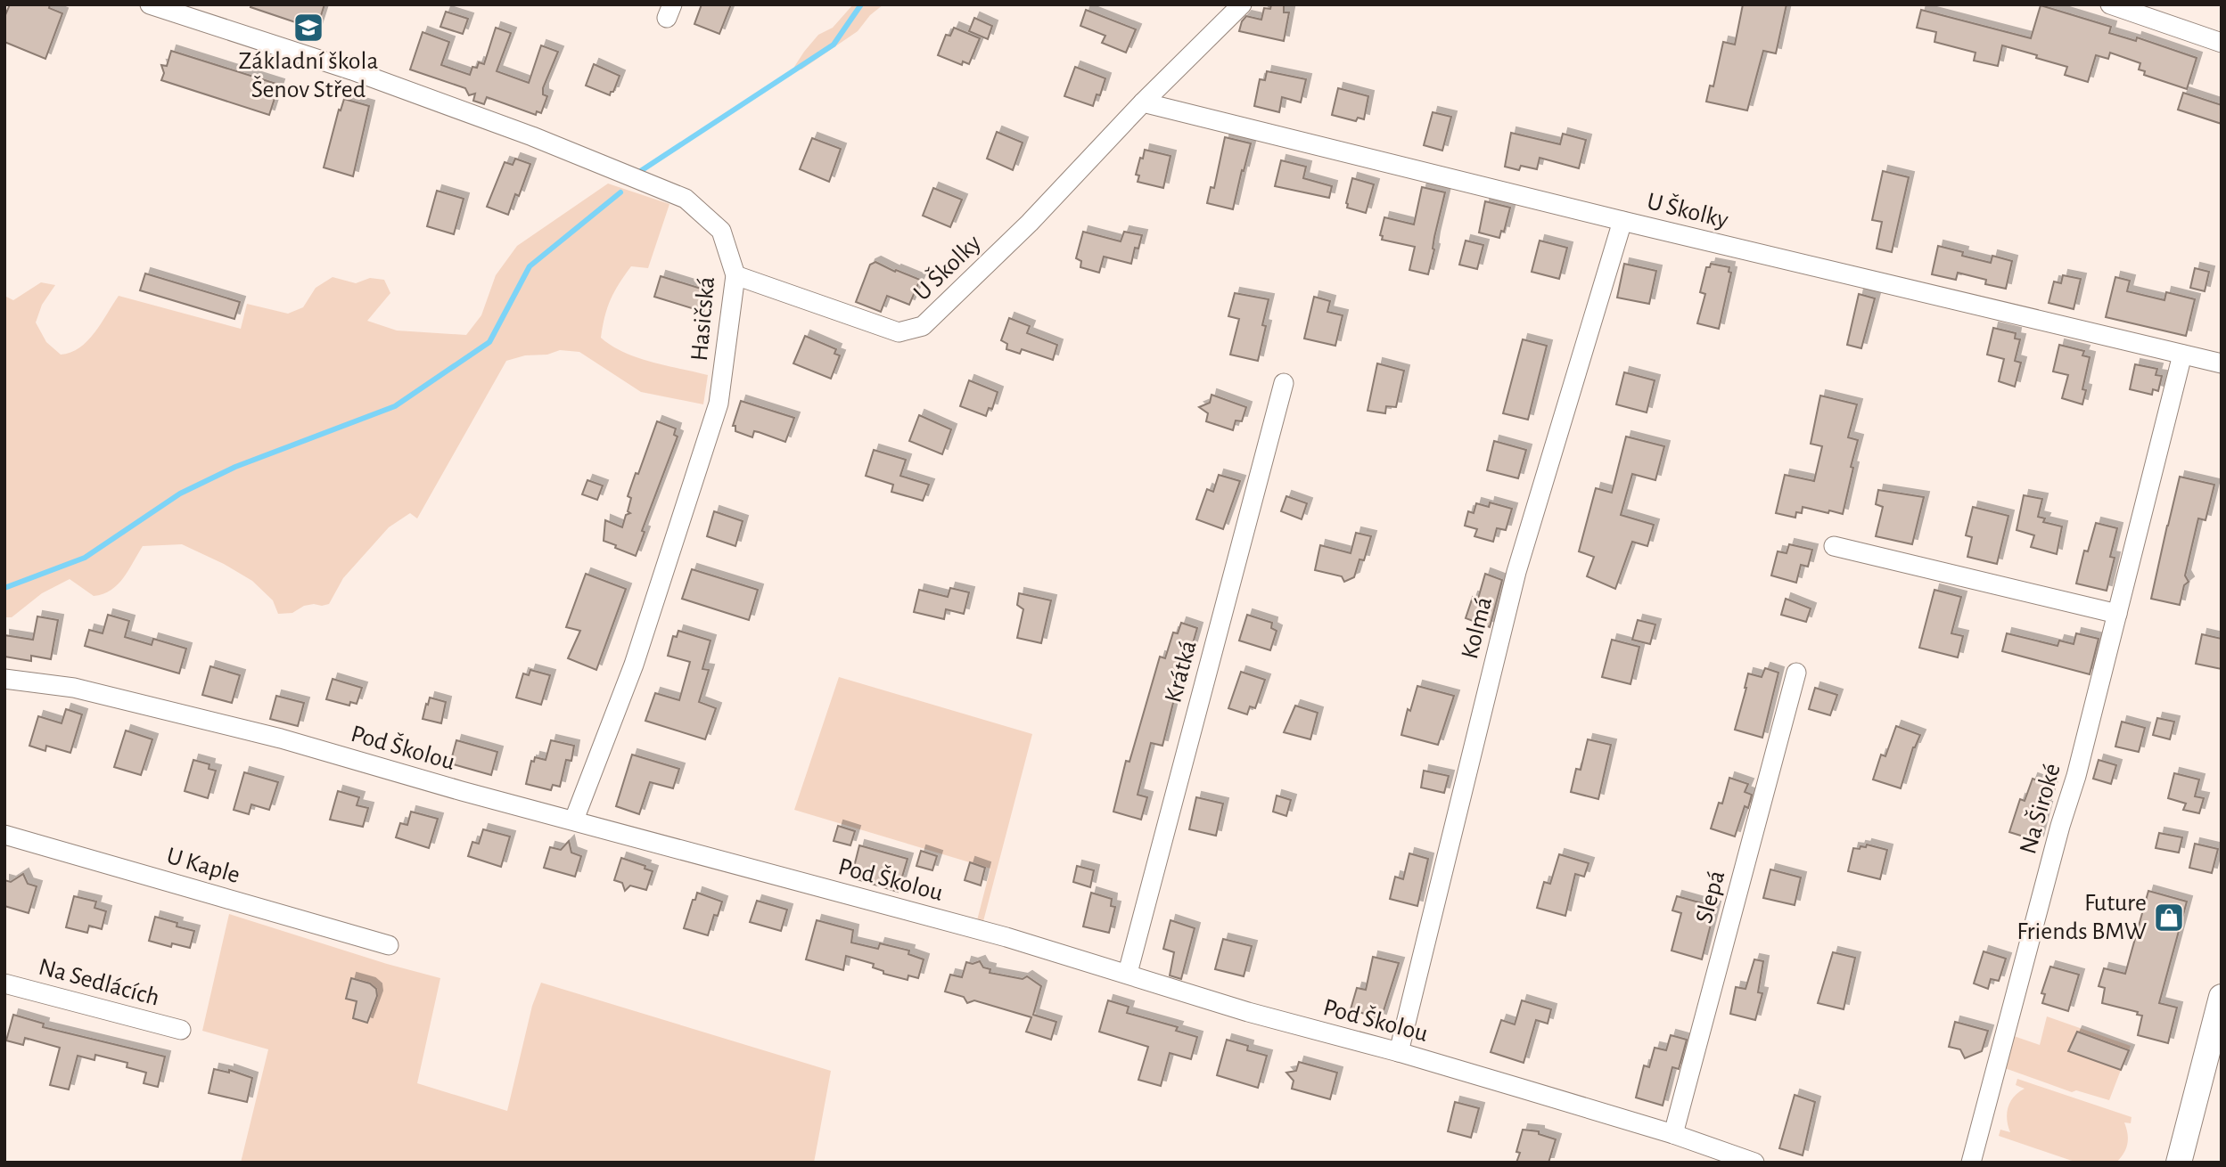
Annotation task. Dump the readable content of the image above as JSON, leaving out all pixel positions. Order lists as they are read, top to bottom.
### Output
{
  "streets": {
    "street": [
      "U Školky",
      "Hasičská",
      "Kolmá",
      "Krátká",
      "Pod Školou",
      "Na Široké",
      "U Kaple",
      "Slepá",
      "Na Sedlácích"
    ]
  },
  "crossings": [
    ["U Školky", "Hasičská"],
    ["U Školky", "Kolmá"],
    ["U Školky", "Na Široké"],
    ["Hasičská", "Pod Školou"],
    ["Kolmá", "Pod Školou"],
    ["Krátká", "Pod Školou"],
    ["Pod Školou", "Slepá"]
  ],
  "places": {
    "school or university": ["Základní škola Šenov Střed"],
    "shop": ["Future Friends BMW"]
  }
}
